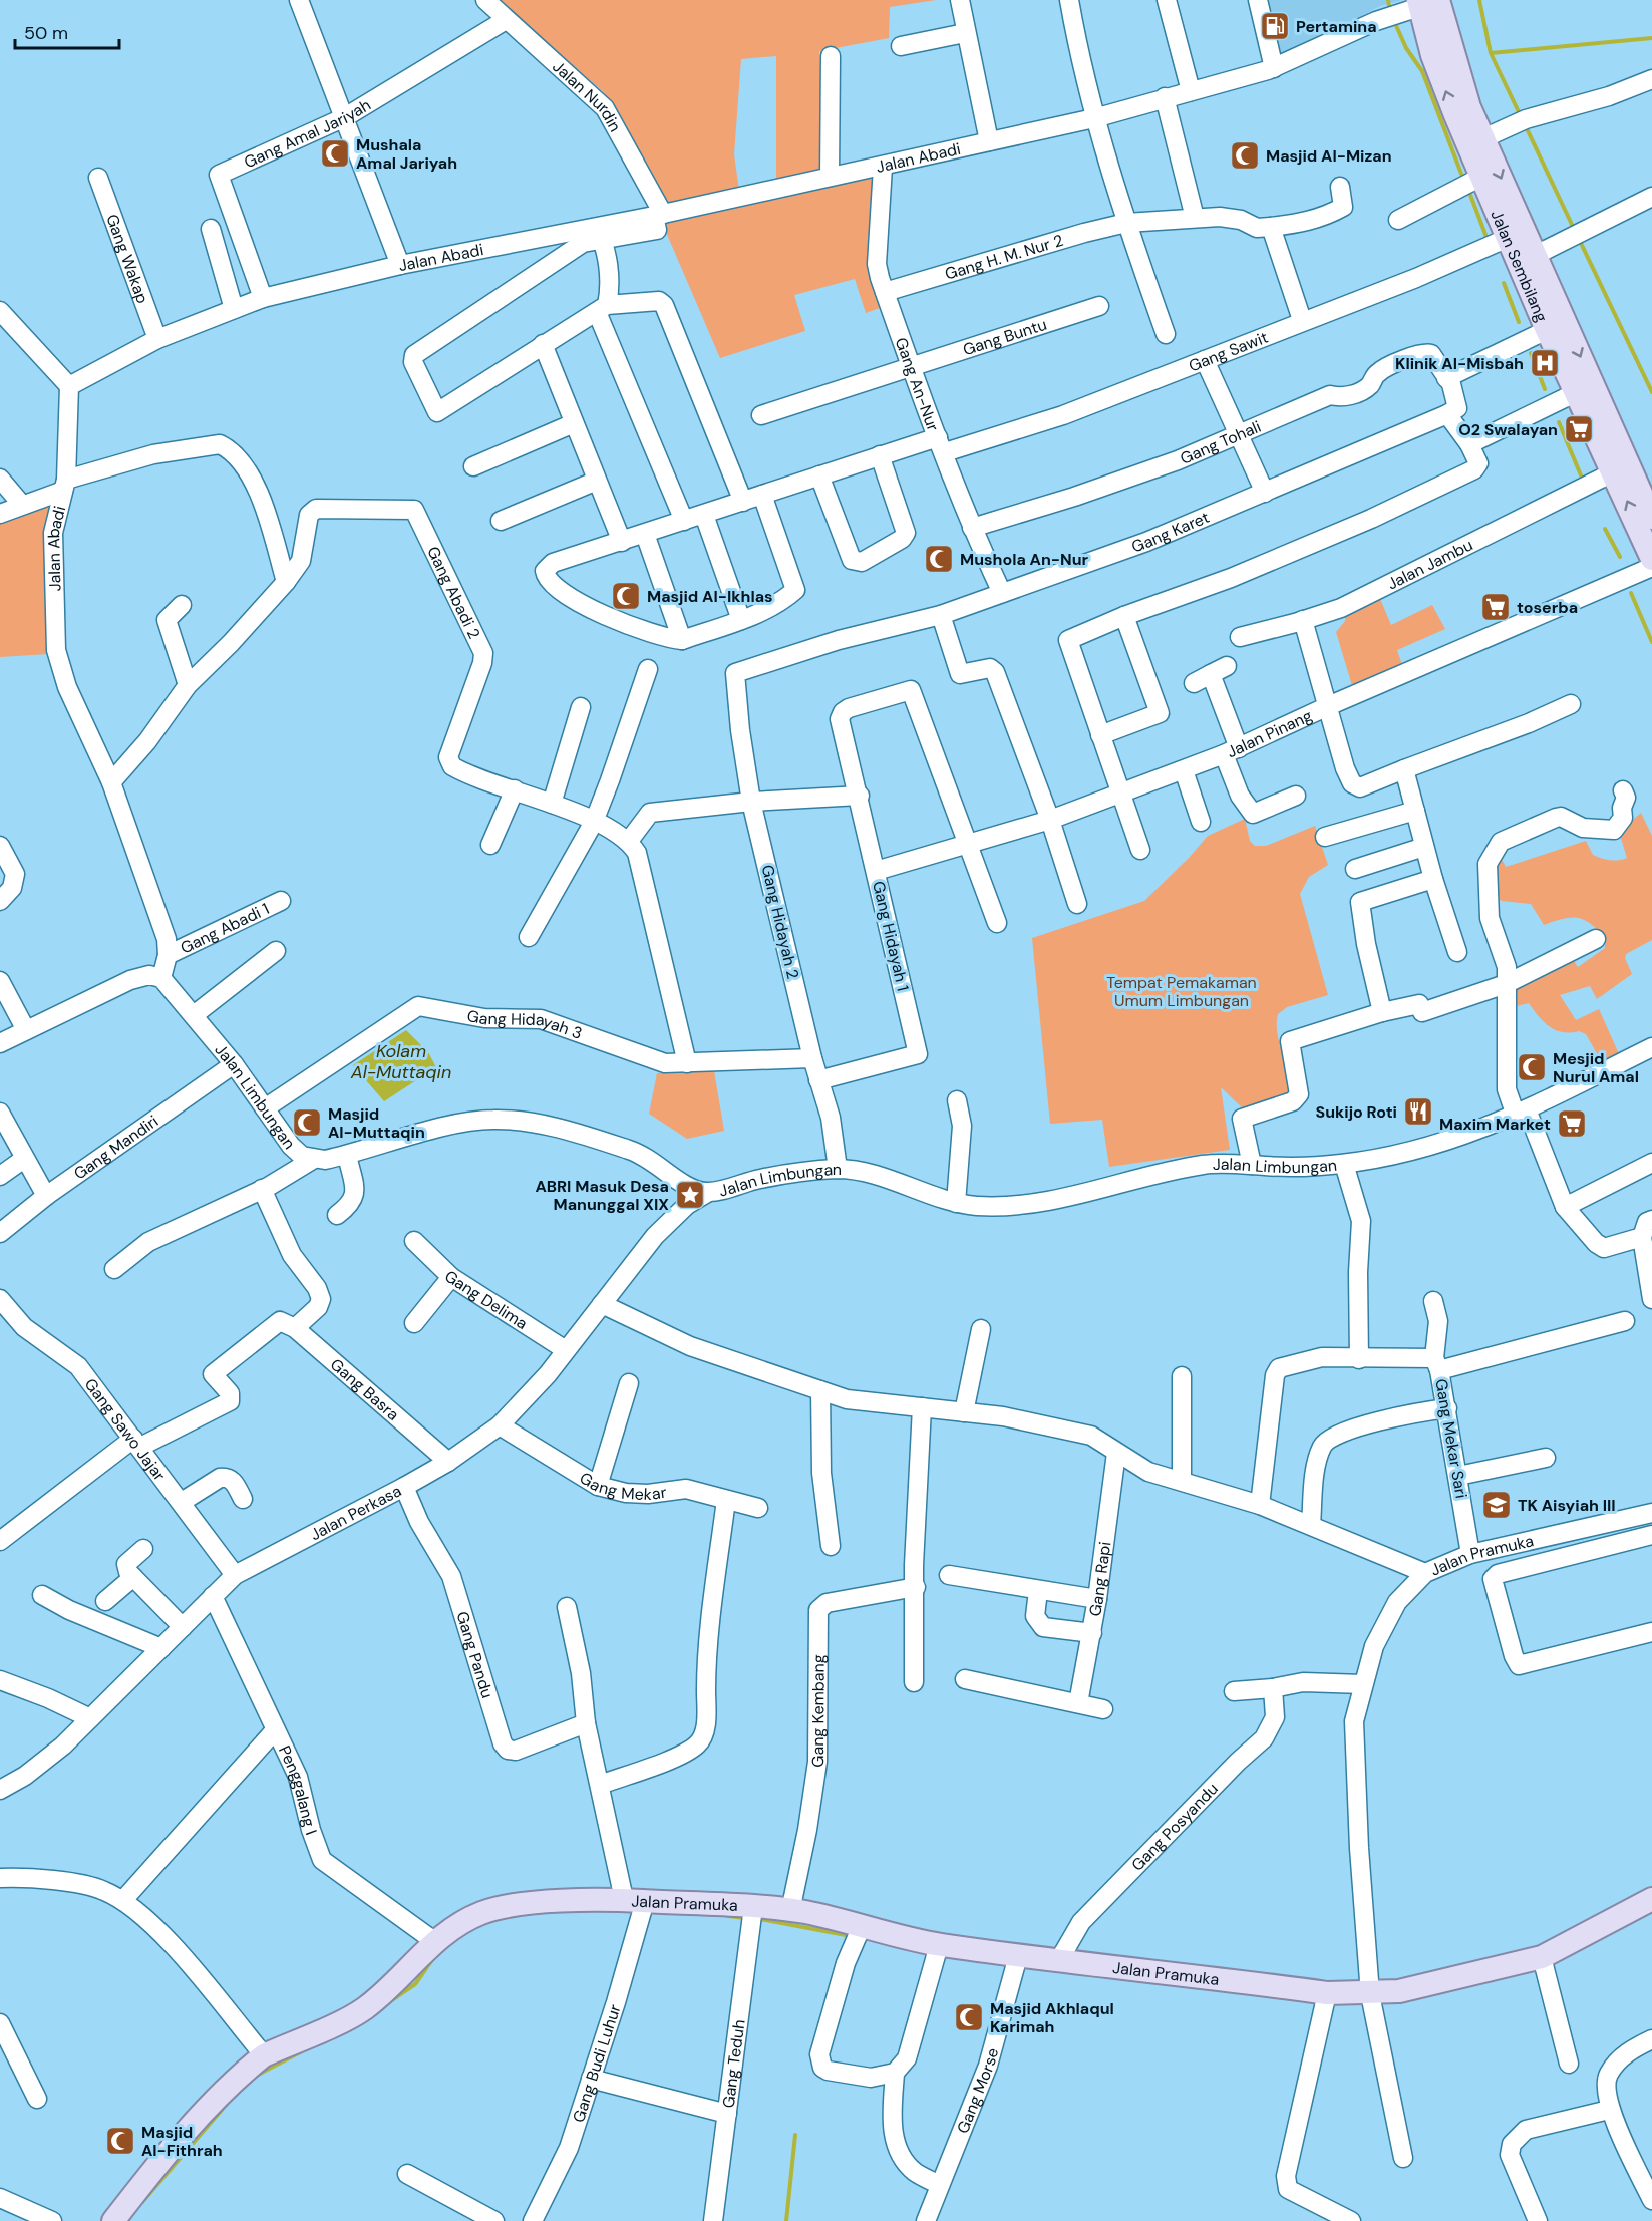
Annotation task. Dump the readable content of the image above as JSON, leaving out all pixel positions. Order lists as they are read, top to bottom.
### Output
{
  "streets": {
    "main road": ["Jalan Sembilang", "Jalan Pramuka"],
    "street": [
      "Jalan Nurdin",
      "Gang Amal Jariyah",
      "Jalan Abadi",
      "Gang H. M. Nur 2",
      "Gang Wakap",
      "Gang Buntu",
      "Gang Sawit",
      "Gang An-Nur",
      "Gang Tohali",
      "Gang Karet",
      "Jalan Jambu",
      "Gang Abadi 2",
      "Jalan Pinang",
      "Gang Hidayah 2",
      "Gang Abadi 1",
      "Gang Hidayah 1",
      "Gang Hidayah 3",
      "Jalan Limbungan",
      "Gang Mandiri",
      "Gang Delima",
      "Gang Basra",
      "Gang Sawo Jajar",
      "Gang Mekar Sari",
      "Gang Mekar",
      "Jalan Perkasa",
      "Gang Rapi",
      "Gang Pandu",
      "Gang Kembang",
      "Penggalang I",
      "Gang Posyandu",
      "Gang Budi Luhur",
      "Gang Teduh",
      "Gang Morse"
    ]
  },
  "crossings": [
    ["Jalan Nurdin", "Gang Amal Jariyah"],
    ["Jalan Nurdin", "Jalan Abadi"],
    ["Gang Amal Jariyah", "Jalan Abadi"],
    ["Jalan Abadi", "Gang Wakap"],
    ["Jalan Abadi", "Jalan Sembilang"],
    ["Jalan Abadi", "Gang An-Nur"],
    ["Jalan Abadi", "Gang Abadi 2"],
    ["Jalan Abadi", "Gang Abadi 1"],
    ["Jalan Abadi", "Jalan Limbungan"],
    ["Gang H. M. Nur 2", "Gang An-Nur"],
    ["Jalan Sembilang", "Gang Sawit"],
    ["Jalan Sembilang", "Jalan Jambu"],
    ["Gang Buntu", "Gang An-Nur"],
    ["Gang Sawit", "Gang An-Nur"],
    ["Gang An-Nur", "Gang Tohali"],
    ["Gang An-Nur", "Gang Karet"],
    ["Gang Tohali", "Gang Karet"],
    ["Gang Karet", "Gang Hidayah 2"],
    ["Jalan Pinang", "Gang Hidayah 1"],
    ["Gang Hidayah 2", "Gang Hidayah 1"],
    ["Gang Hidayah 2", "Gang Hidayah 3"],
    ["Gang Hidayah 2", "Jalan Limbungan"],
    ["Gang Hidayah 3", "Jalan Limbungan"],
    ["Jalan Limbungan", "Gang Mandiri"],
    ["Jalan Limbungan", "Jalan Perkasa"],
    ["Gang Delima", "Jalan Perkasa"],
    ["Gang Basra", "Jalan Perkasa"],
    ["Gang Sawo Jajar", "Jalan Perkasa"],
    ["Gang Mekar Sari", "Jalan Pramuka"],
    ["Gang Mekar", "Jalan Perkasa"],
    ["Jalan Perkasa", "Gang Pandu"],
    ["Jalan Perkasa", "Penggalang I"],
    ["Jalan Pramuka", "Gang Kembang"],
    ["Jalan Pramuka", "Penggalang I"],
    ["Jalan Pramuka", "Gang Posyandu"],
    ["Jalan Pramuka", "Gang Budi Luhur"],
    ["Jalan Pramuka", "Gang Teduh"],
    ["Jalan Pramuka", "Gang Morse"]
  ],
  "water": ["Kolam Al-Muttaqin"],
  "parks": ["Tempat Pemakaman Umum Limbungan"],
  "places": {
    "fuel station": ["Pertamina"],
    "mosque": [
      "Mushala Amal Jariyah",
      "Masjid Al-Mizan",
      "Mushola An-Nur",
      "Masjid Al-Ikhlas",
      "Mesjid Nurul Amal",
      "Masjid Al-Muttaqin",
      "Masjid Akhlaqul Karimah",
      "Masjid Al-Fithrah"
    ],
    "hospital": ["Klinik Al-Misbah"],
    "supermarket": ["O2 Swalayan", "toserba", "Maxim Market"],
    "restaurant": ["Sukijo Roti"],
    "place": ["ABRI Masuk Desa Manunggal XIX"],
    "school or university": ["TK Aisyiah III"]
  },
  "scale_bar": "50 m"
}
